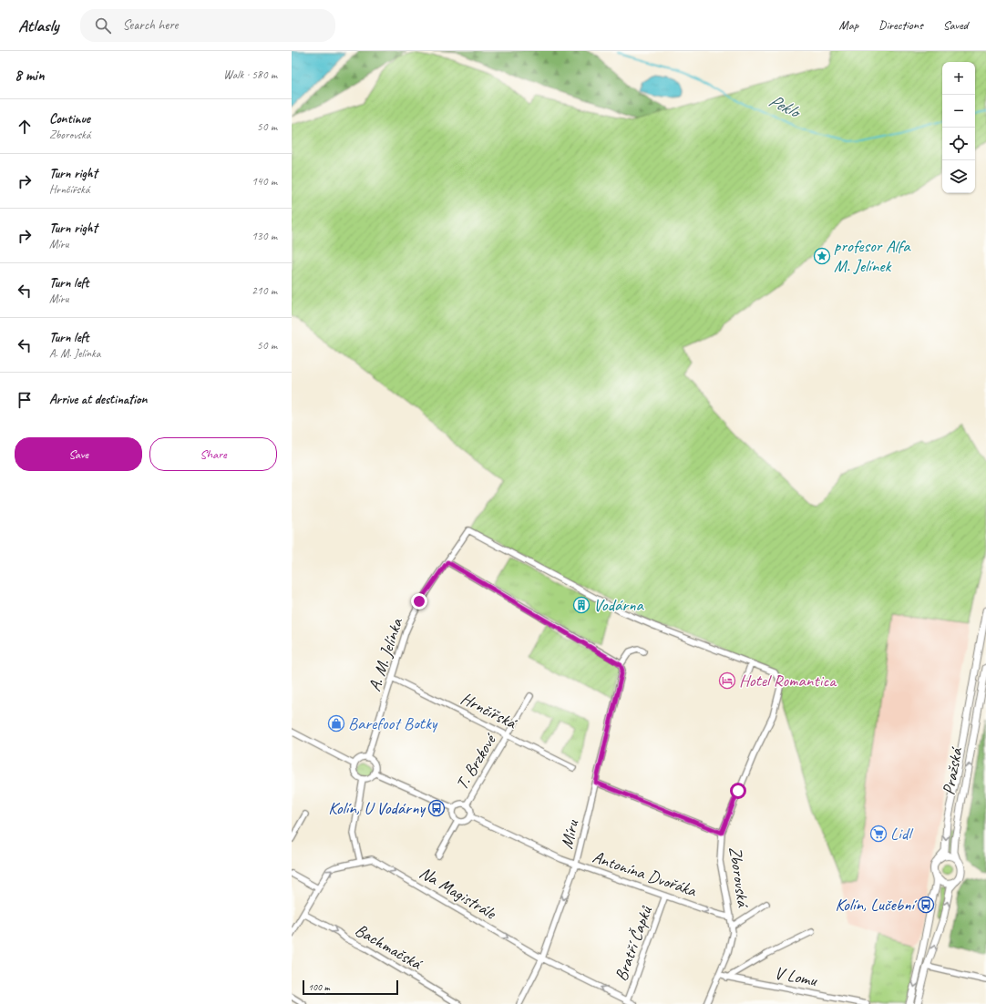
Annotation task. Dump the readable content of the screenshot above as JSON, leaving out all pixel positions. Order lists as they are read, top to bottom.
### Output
{
  "streets": {
    "street": [
      "A. M. Jelínka",
      "Hrnčířská",
      "T. Brzkové",
      "Pražská",
      "Míru",
      "Antonína Dvořáka",
      "Zborovská",
      "Na Magistrále",
      "Bratří Čapků",
      "Bachmačská",
      "V Lomu"
    ]
  },
  "crossings": [
    ["A. M. Jelínka", "Hrnčířská"],
    ["A. M. Jelínka", "Zborovská"],
    ["Hrnčířská", "T. Brzkové"],
    ["T. Brzkové", "Antonína Dvořáka"],
    ["Míru", "Antonína Dvořáka"],
    ["Míru", "Na Magistrále"],
    ["Antonína Dvořáka", "Zborovská"],
    ["Antonína Dvořáka", "Bratří Čapků"],
    ["Zborovská", "V Lomu"],
    ["Na Magistrále", "Bratří Čapků"],
    ["Na Magistrále", "Bachmačská"]
  ],
  "one_way": ["Bachmačská"],
  "water": ["Peklo"],
  "places": {
    "place": ["profesor Alfa M. Jelínek"],
    "building": ["Vodárna"],
    "hotel": ["Hotel Romantica"],
    "shop": ["Barefoot Botky"],
    "bus stop": ["Kolín, U Vodárny", "Kolín, Lučební"],
    "supermarket": ["Lidl"]
  },
  "scale_bar": "100 m",
  "page": {
    "header": "Atlasly",
    "search": "Search here",
    "nav": ["Map", "Directions", "Saved"],
    "heading": ["8 min", "Walk · 580 m"],
    "map_buttons": ["+", "−"],
    "list": [
      ["Continue", "Zborovská", "50 m"],
      ["Turn right", "Hrnčířská", "140 m"],
      ["Turn right", "Míru", "130 m"],
      ["Turn left", "Míru", "210 m"],
      ["Turn left", "A. M. Jelínka", "50 m"],
      "Arrive at destination"
    ],
    "buttons": ["Save", "Share"],
    "scale": "100 m"
  }
}
